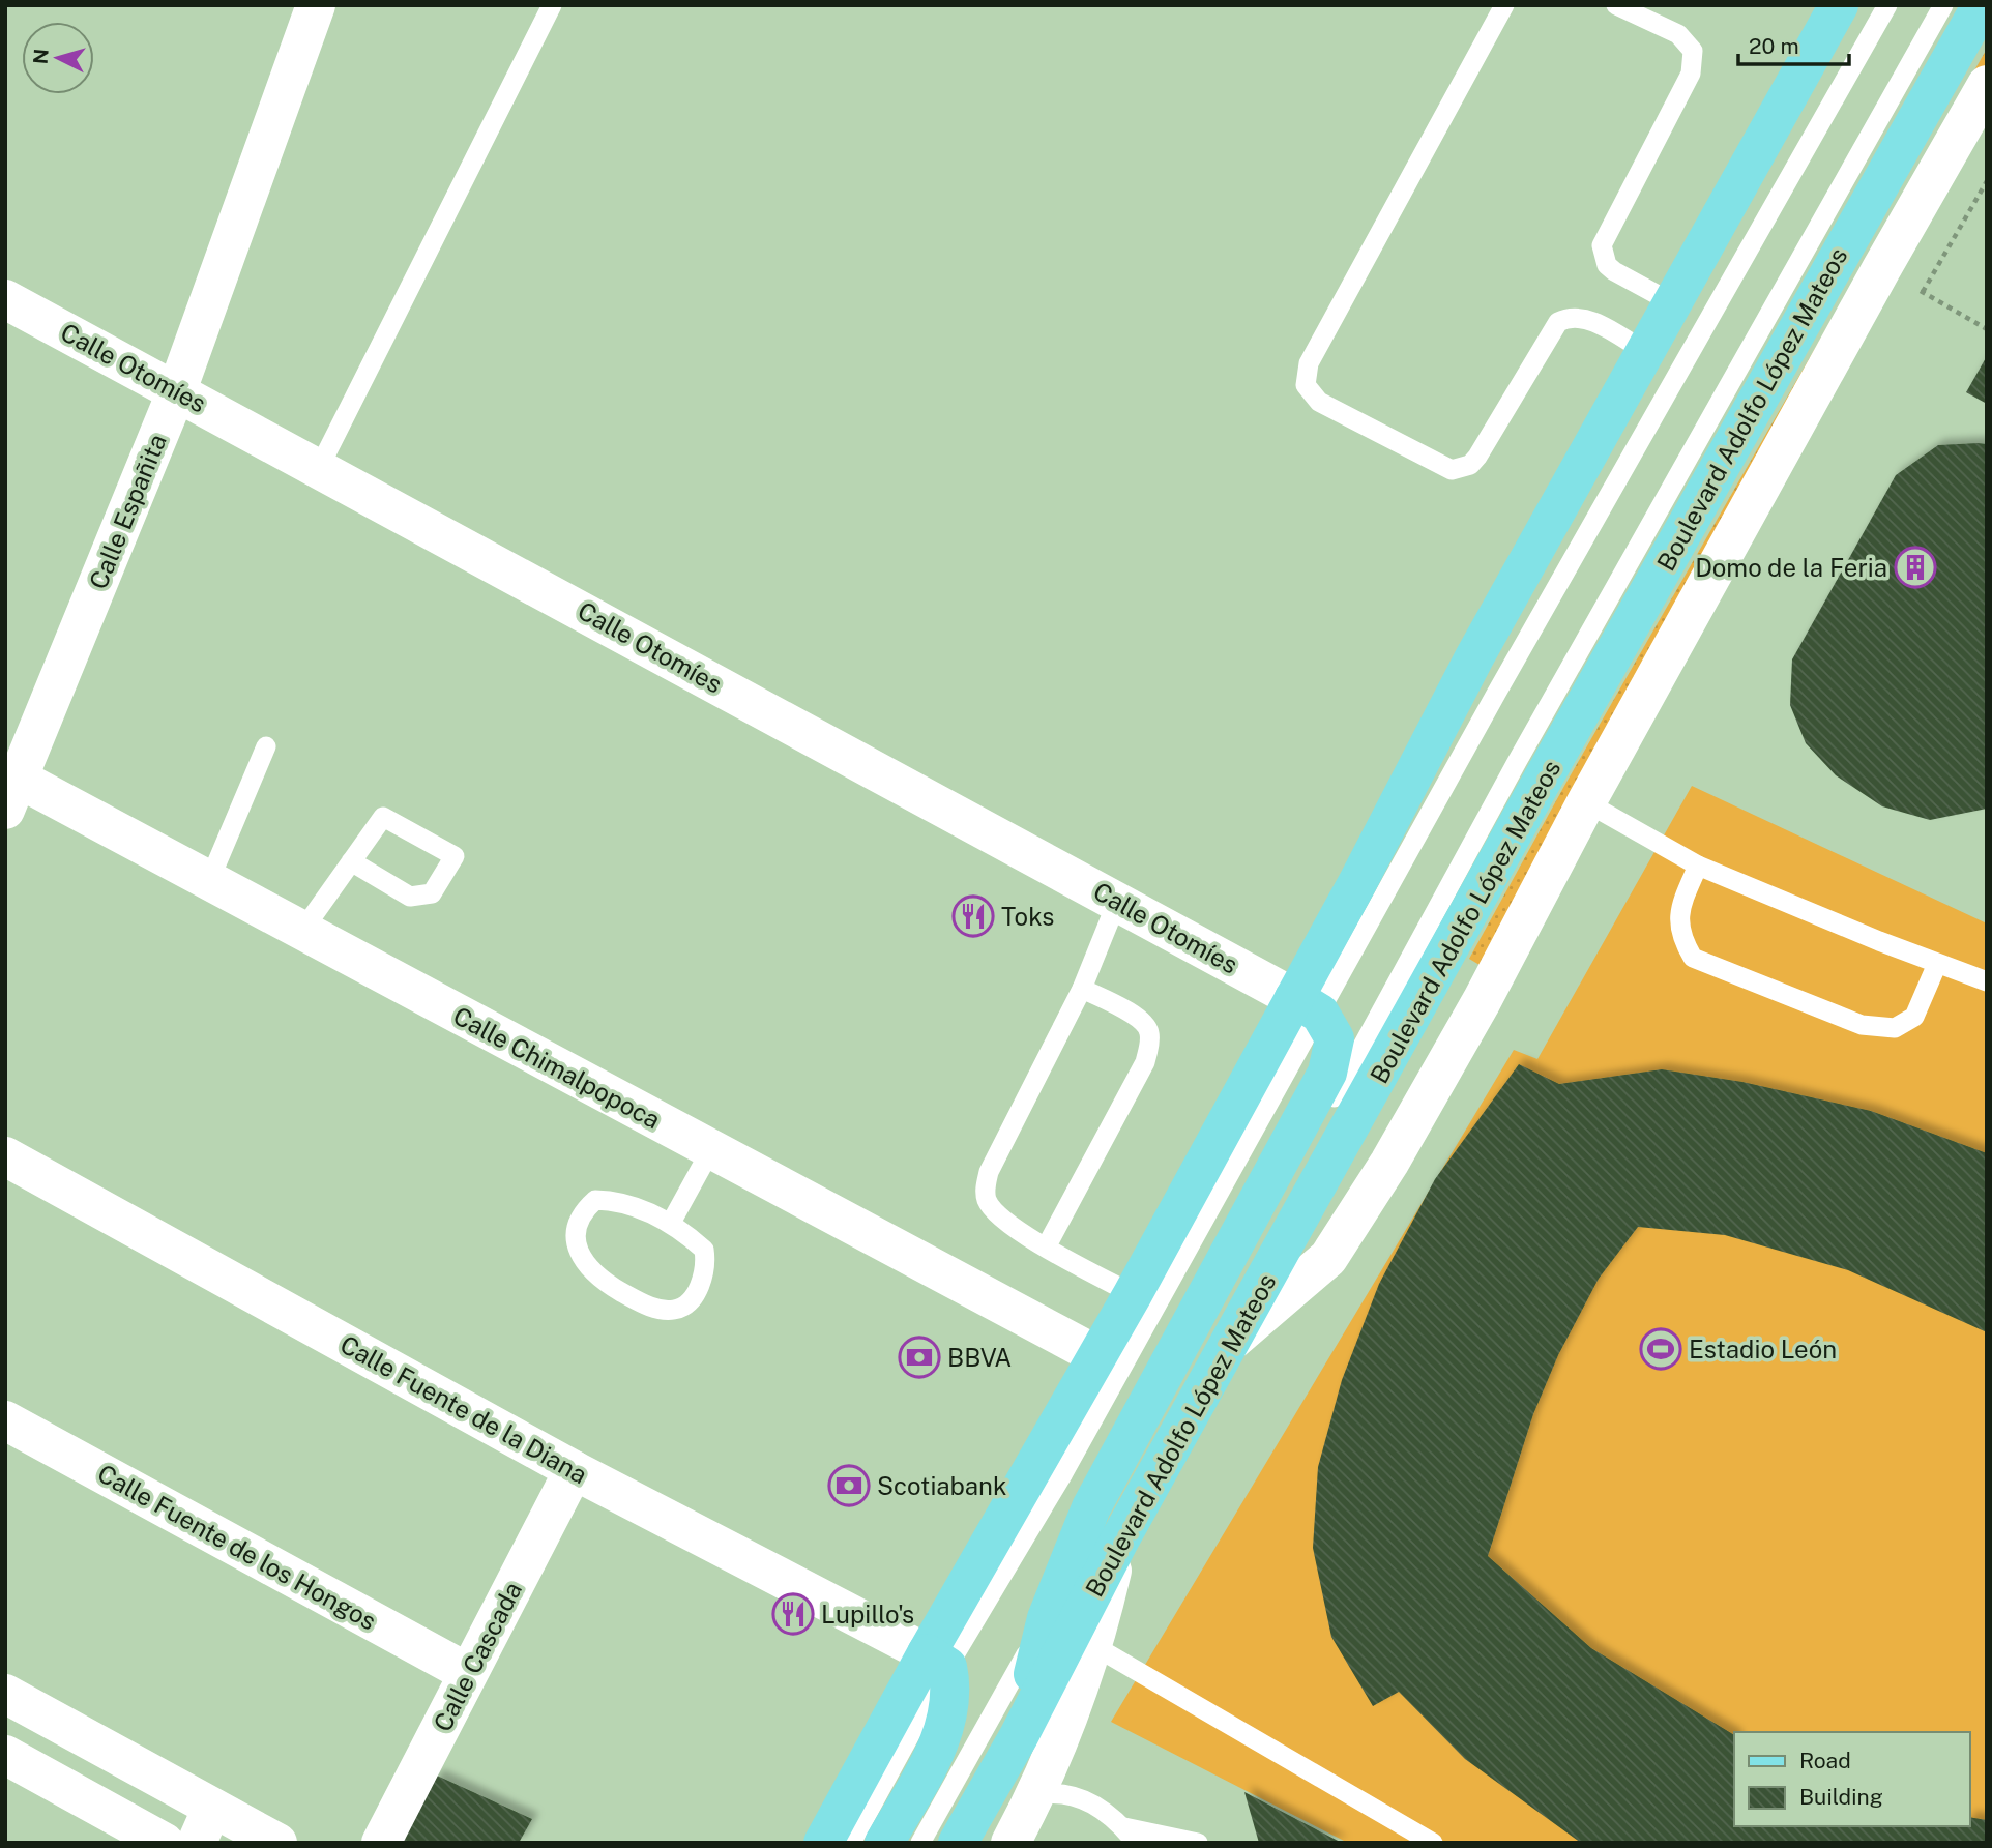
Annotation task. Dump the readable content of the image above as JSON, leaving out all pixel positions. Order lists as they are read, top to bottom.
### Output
{
  "streets": {
    "main road": ["Boulevard Adolfo López Mateos"],
    "street": [
      "Calle Otomíes",
      "Calle Españita",
      "Calle Chimalpopoca",
      "Calle Fuente de la Diana",
      "Calle Fuente de los Hongos",
      "Calle Cascada"
    ]
  },
  "crossings": [
    ["Calle Otomíes", "Calle Españita"],
    ["Calle Españita", "Calle Chimalpopoca"],
    ["Calle Fuente de la Diana", "Calle Cascada"],
    ["Calle Fuente de los Hongos", "Calle Cascada"]
  ],
  "places": {
    "building": ["Domo de la Feria"],
    "restaurant": ["Toks", "Lupillo's"],
    "sports": ["Estadio León"],
    "bank": ["BBVA", "Scotiabank"]
  },
  "legend": ["Road", "Building"],
  "scale_bar": "20 m",
  "north": "left"
}
